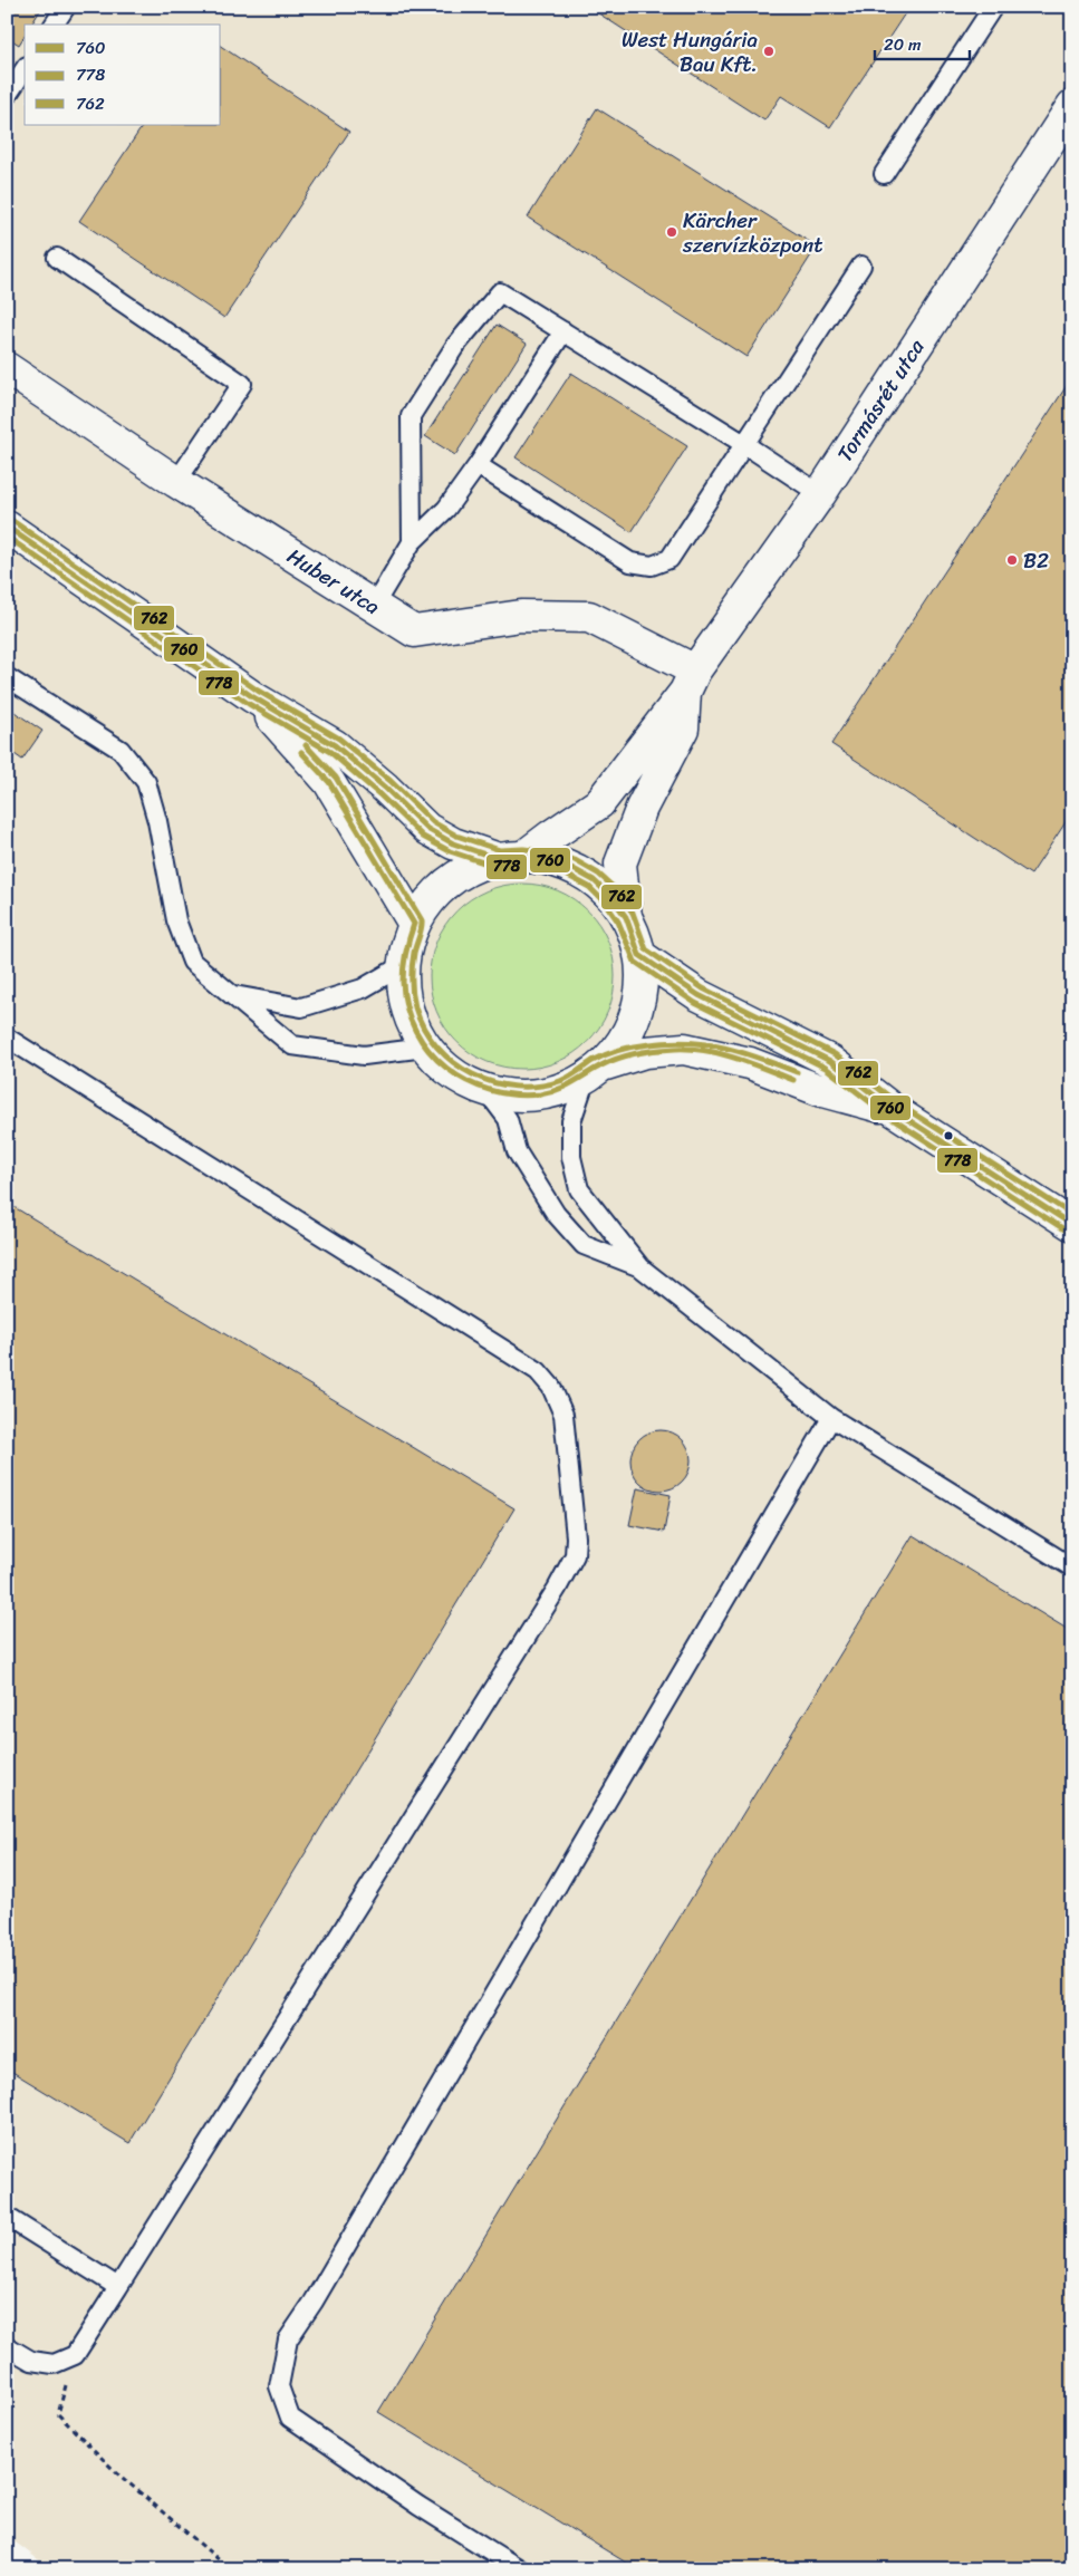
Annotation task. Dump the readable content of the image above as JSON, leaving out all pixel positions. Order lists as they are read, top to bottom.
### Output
{
  "streets": {
    "main road": ["Tormásrét utca", "Huber utca"]
  },
  "crossings": [
    ["Tormásrét utca", "Huber utca"]
  ],
  "places": ["West Hungária Bau Kft.", "Kärcher szervízközpont", "B2"],
  "lines": ["transit line 762", "transit line 760", "transit line 778"],
  "legend": ["760", "778", "762"],
  "scale_bar": "20 m"
}
